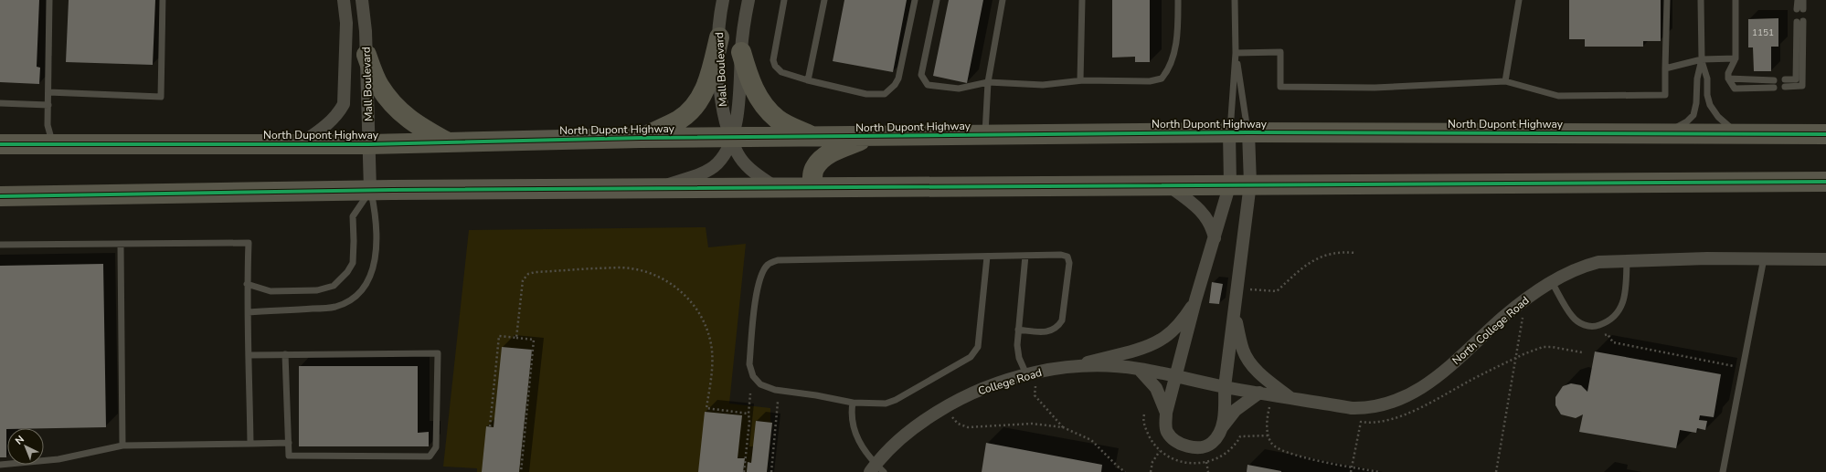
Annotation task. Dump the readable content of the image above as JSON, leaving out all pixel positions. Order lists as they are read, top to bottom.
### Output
{
  "streets": {
    "highway": ["North Dupont Highway"],
    "street": ["Mall Boulevard", "North College Road", "College Road"]
  },
  "crossings": [
    ["Mall Boulevard", "North Dupont Highway"],
    ["North College Road", "College Road"]
  ],
  "house_numbers": ["1151"],
  "north": "top left"
}
